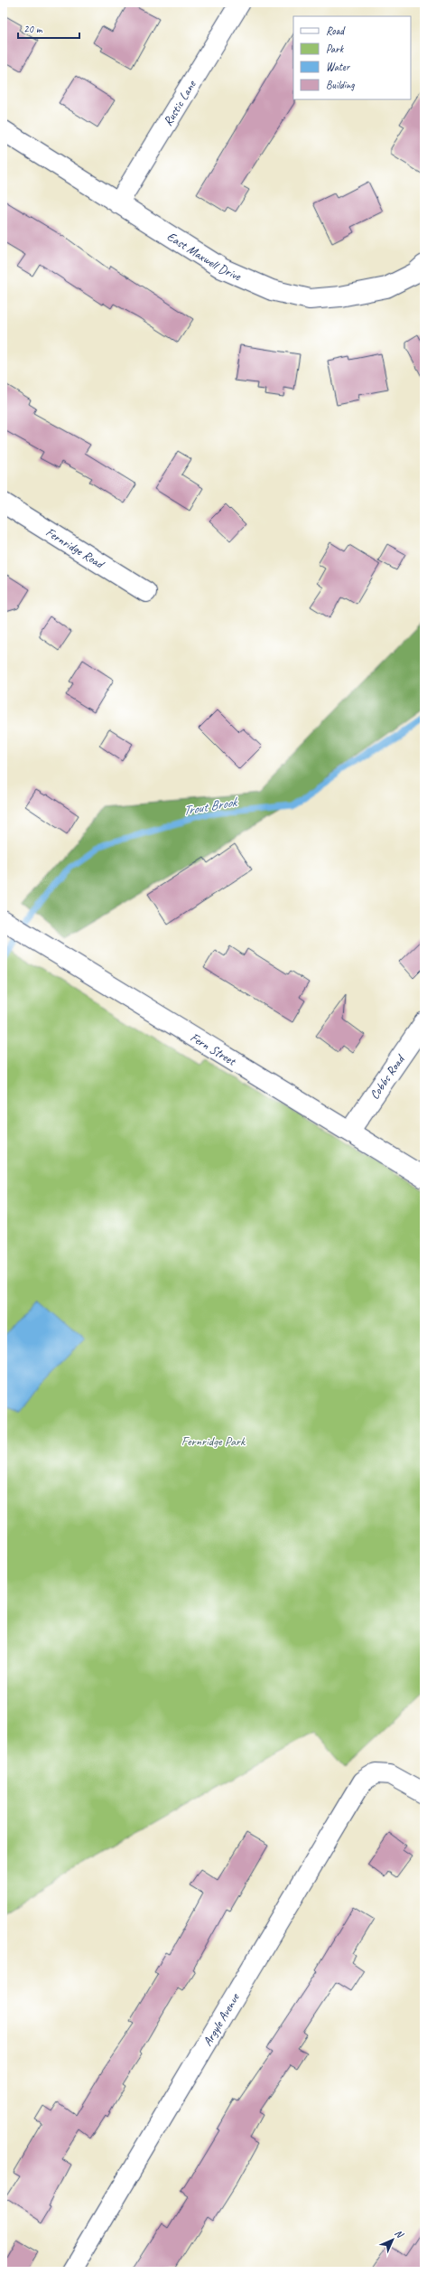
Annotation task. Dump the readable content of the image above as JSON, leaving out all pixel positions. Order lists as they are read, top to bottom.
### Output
{
  "streets": {
    "street": [
      "Rustic Lane",
      "East Maxwell Drive",
      "Fernridge Road",
      "Fern Street",
      "Cobbs Road",
      "Argyle Avenue"
    ]
  },
  "crossings": [
    ["Rustic Lane", "East Maxwell Drive"],
    ["Fern Street", "Cobbs Road"]
  ],
  "water": ["Trout Brook"],
  "parks": ["Fernridge Park"],
  "legend": [
    "Road",
    "Park",
    "Water",
    "Building"
  ],
  "scale_bar": "20 m",
  "north": "top right"
}
